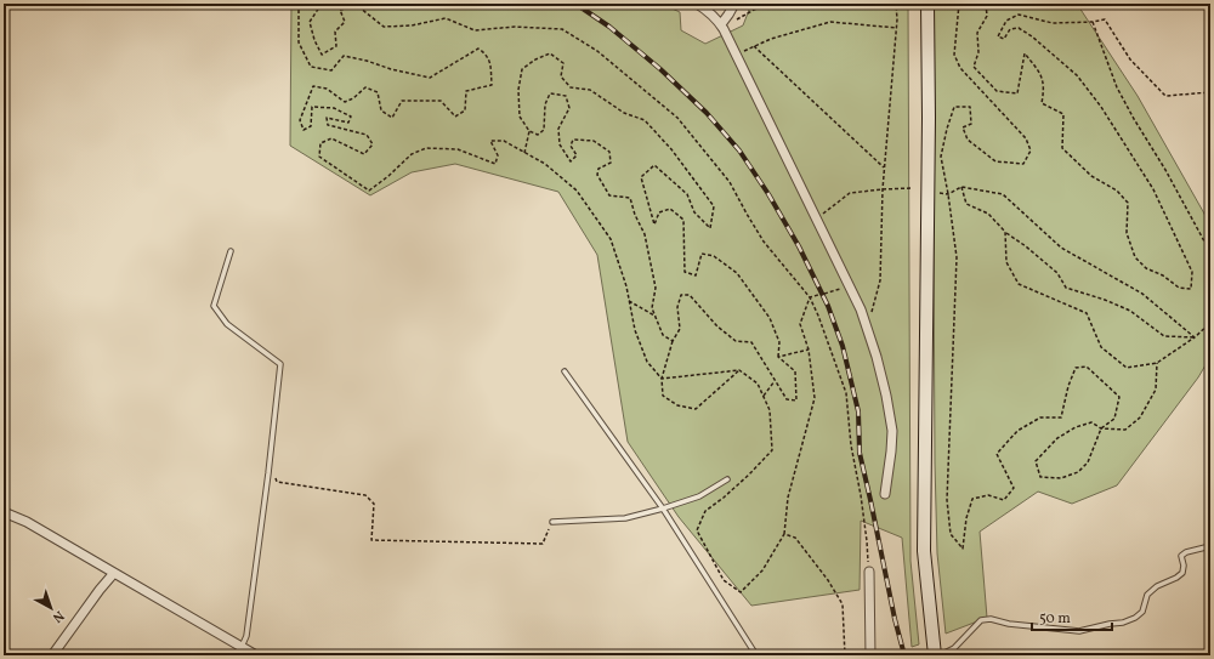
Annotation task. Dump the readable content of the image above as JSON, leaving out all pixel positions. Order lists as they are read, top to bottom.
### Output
{
  "scale_bar": "50 m",
  "north": "bottom right"
}
